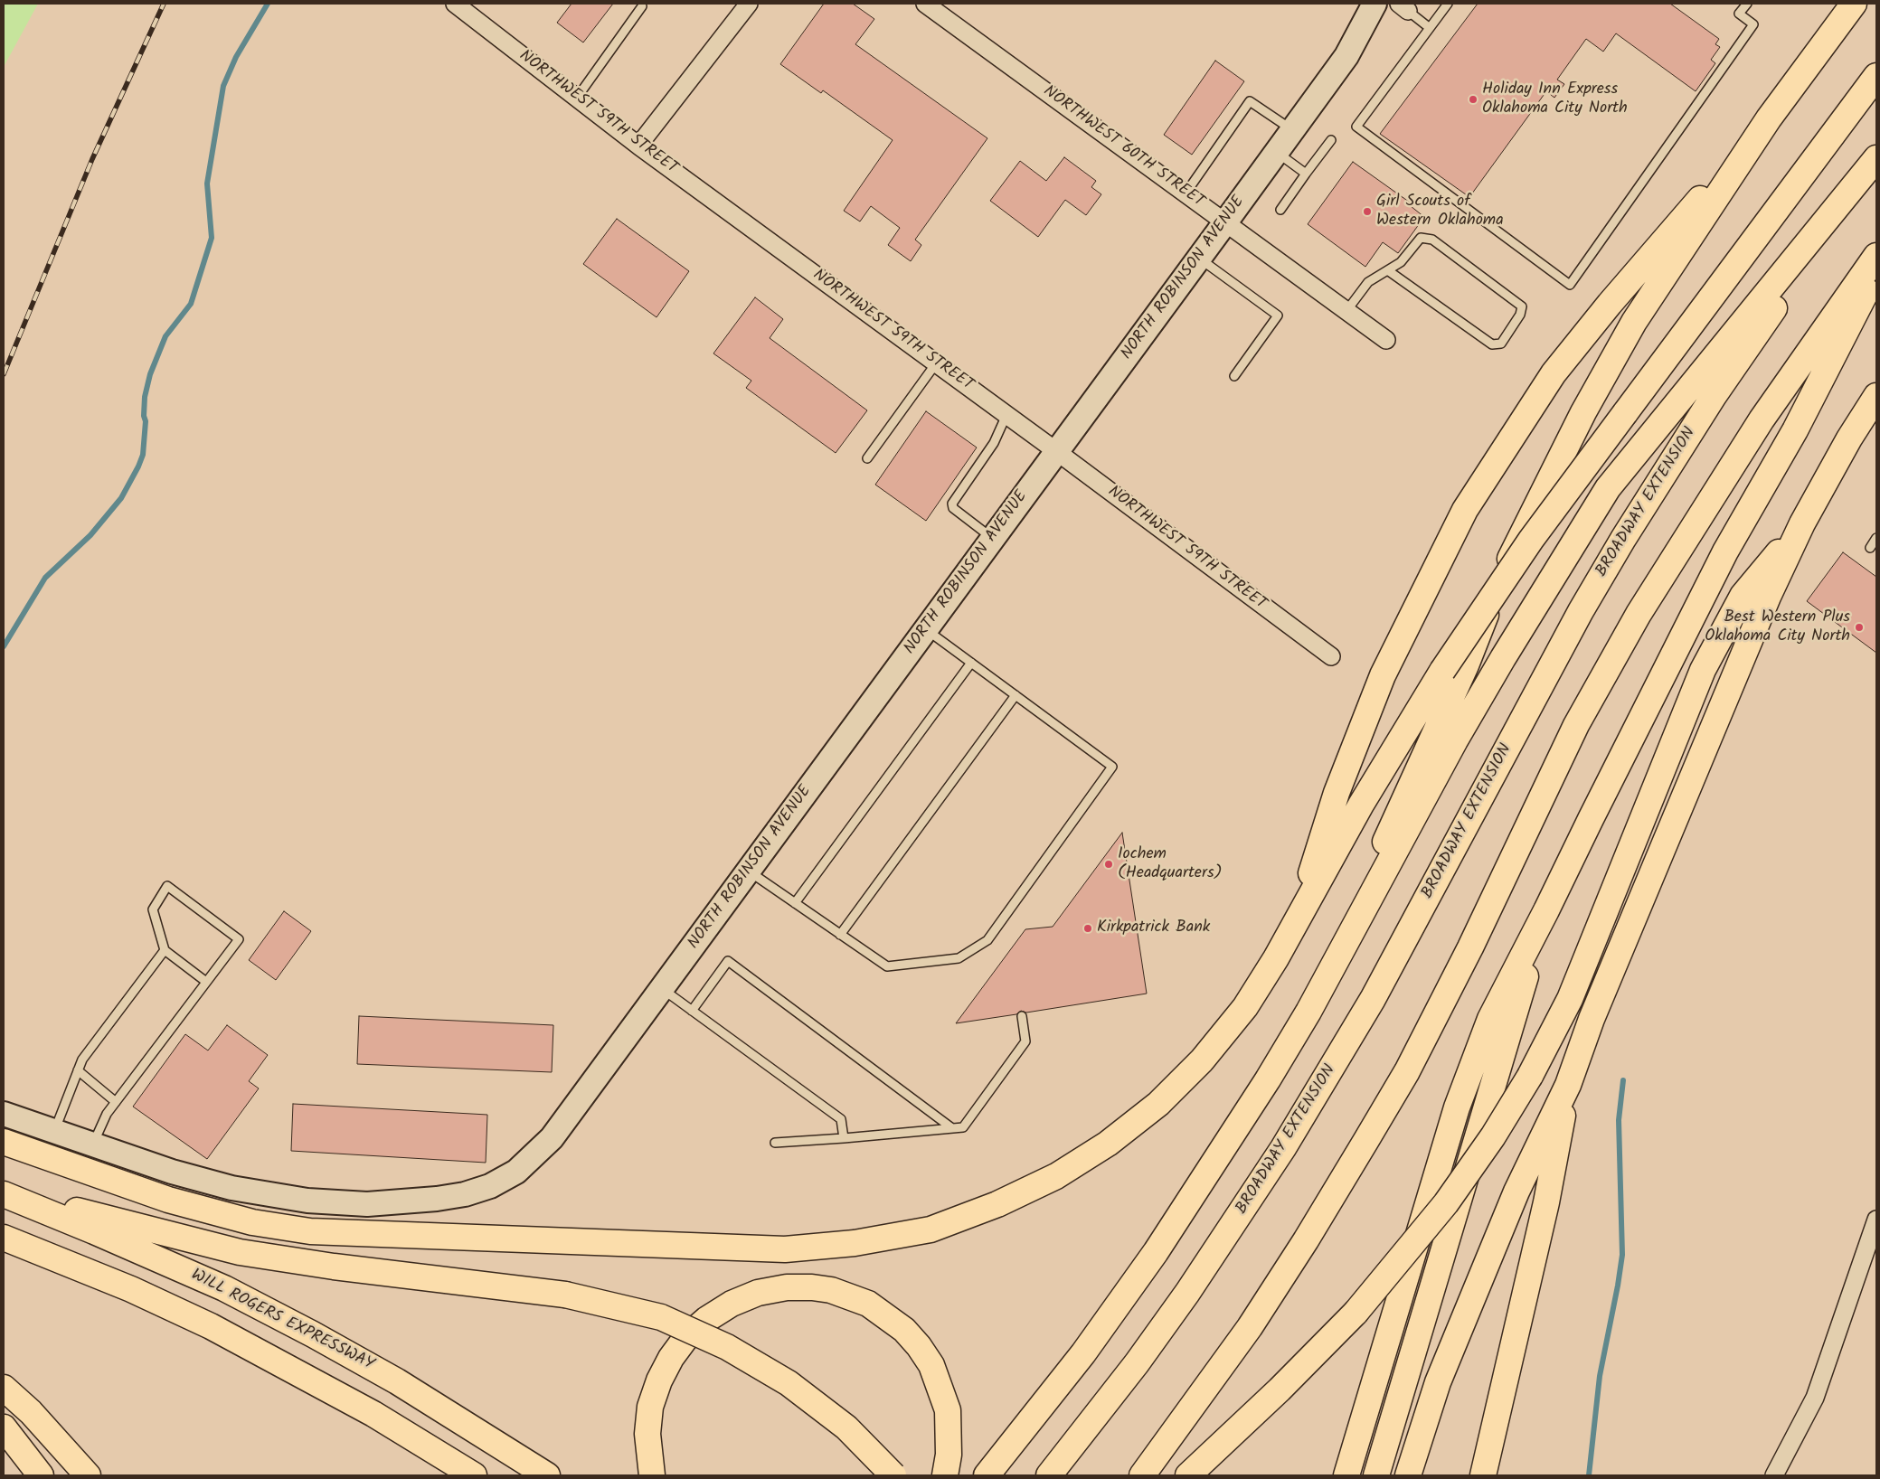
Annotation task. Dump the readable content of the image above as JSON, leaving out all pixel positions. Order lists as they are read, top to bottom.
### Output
{
  "streets": {
    "highway": ["BROADWAY EXTENSION", "WILL ROGERS EXPRESSWAY"],
    "street": ["NORTHWEST 59TH STREET", "NORTHWEST 60TH STREET", "NORTH ROBINSON AVENUE"]
  },
  "crossings": [
    ["NORTHWEST 59TH STREET", "NORTH ROBINSON AVENUE"],
    ["NORTHWEST 60TH STREET", "NORTH ROBINSON AVENUE"]
  ],
  "places": [
    "Holiday Inn Express Oklahoma City North",
    "Girl Scouts of Western Oklahoma",
    "Best Western Plus Oklahoma City North",
    "Iochem (Headquarters)",
    "Kirkpatrick Bank"
  ]
}
